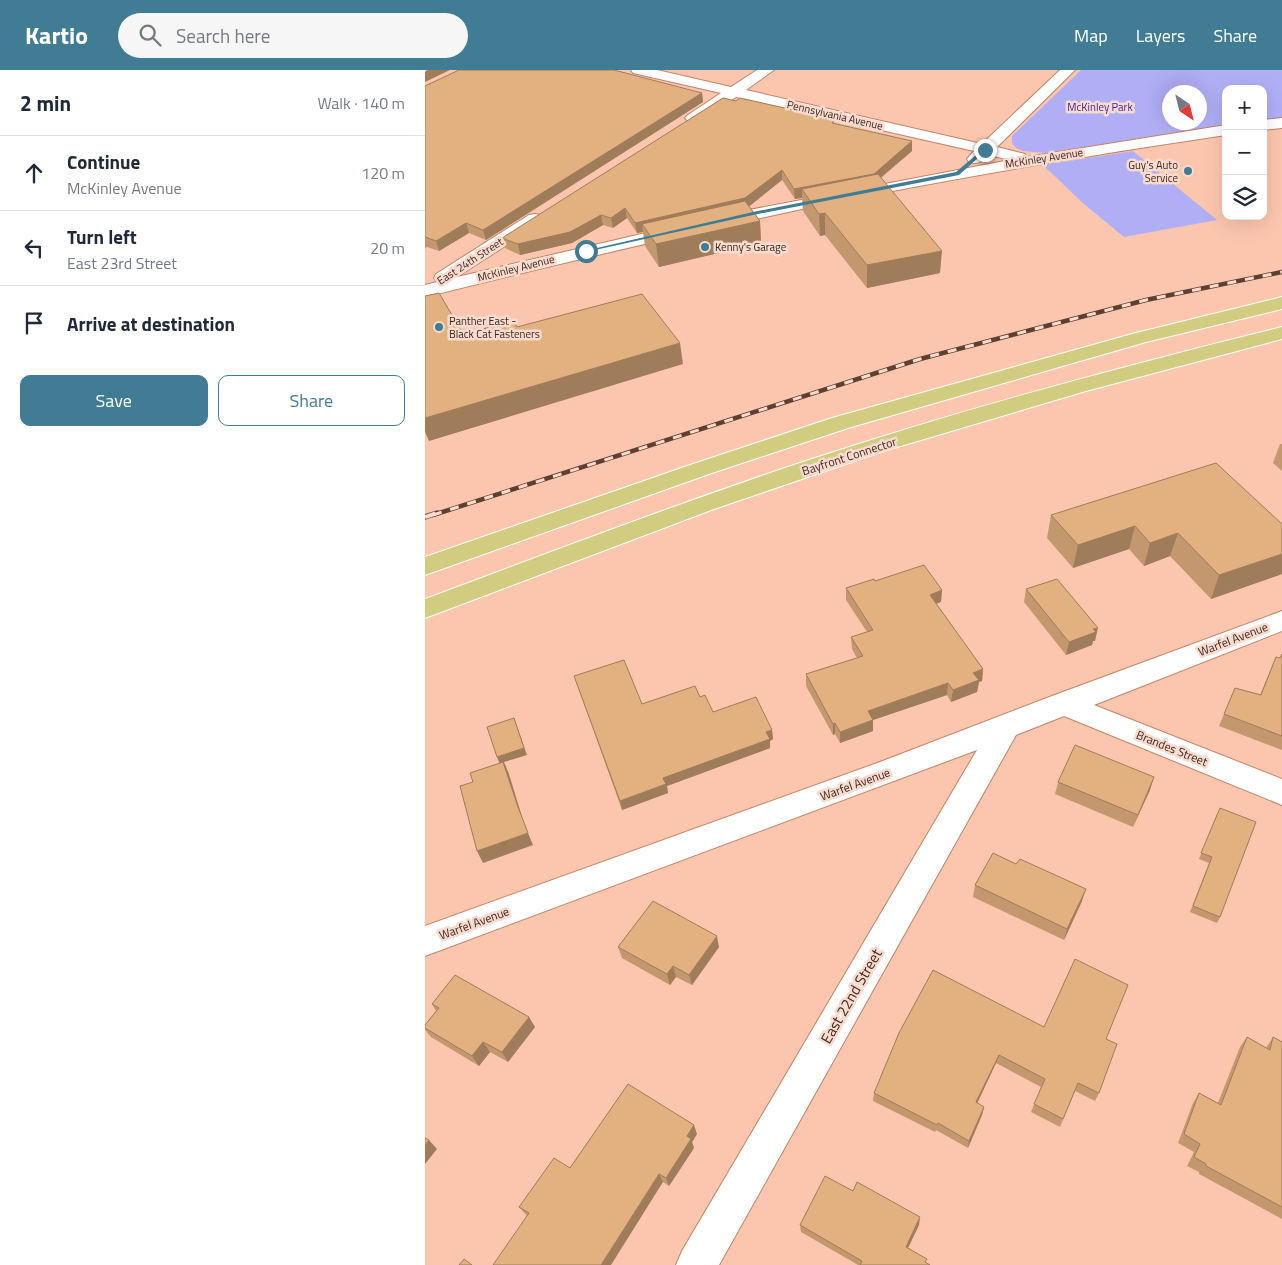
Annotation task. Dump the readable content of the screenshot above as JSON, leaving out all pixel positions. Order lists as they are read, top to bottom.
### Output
{
  "streets": {
    "highway": ["Bayfront Connector"],
    "street": [
      "Pennsylvania Avenue",
      "McKinley Avenue",
      "East 24th Street",
      "Warfel Avenue",
      "Brandes Street",
      "East 22nd Street"
    ]
  },
  "crossings": [
    ["Pennsylvania Avenue", "McKinley Avenue"],
    ["McKinley Avenue", "East 24th Street"],
    ["Warfel Avenue", "Brandes Street"],
    ["Warfel Avenue", "East 22nd Street"]
  ],
  "parks": ["McKinley Park"],
  "places": ["Guy's Auto Service", "Kenny's Garage", "Panther East - Black Cat Fasteners"],
  "north": "bottom right",
  "page": {
    "header": "Kartio",
    "search": "Search here",
    "nav": ["Map", "Layers", "Share"],
    "heading": ["2 min", "Walk · 140 m"],
    "map_buttons": ["+", "−"],
    "list": [
      ["Continue", "McKinley Avenue", "120 m"],
      ["Turn left", "East 23rd Street", "20 m"],
      "Arrive at destination"
    ],
    "buttons": ["Save", "Share"]
  }
}
